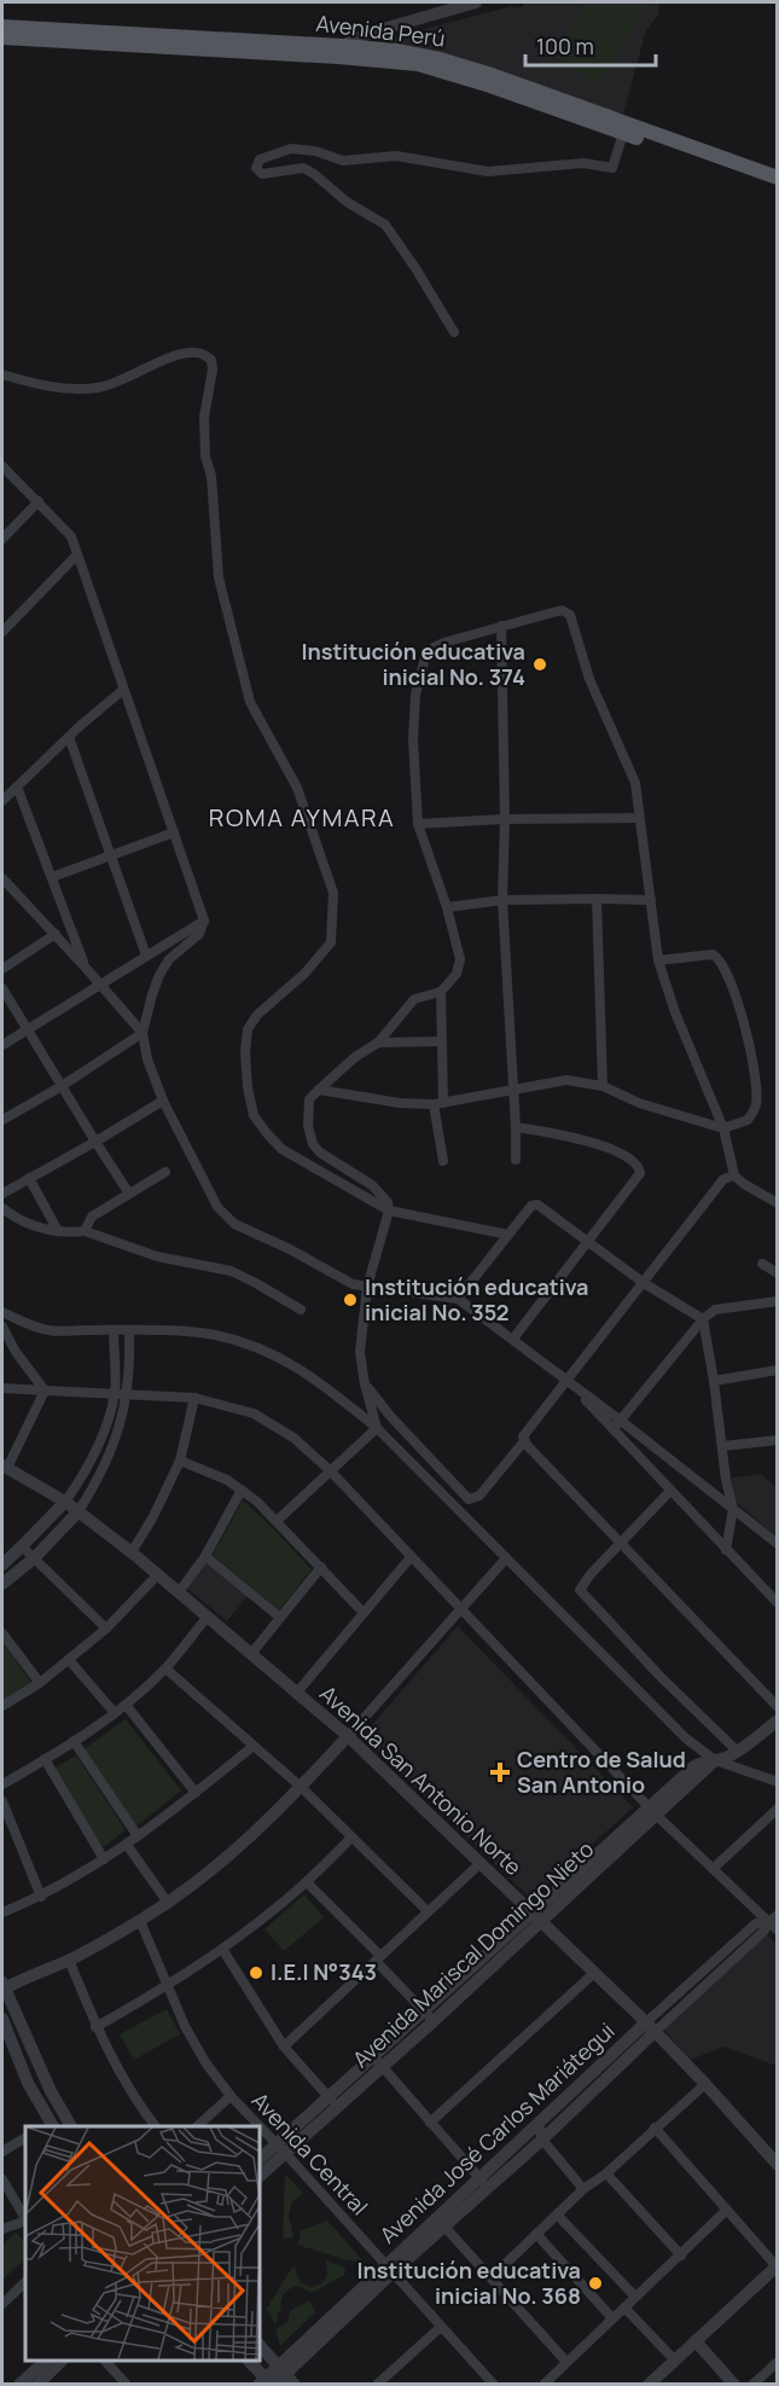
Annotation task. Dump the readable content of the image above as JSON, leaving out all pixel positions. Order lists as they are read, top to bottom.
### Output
{
  "streets": {
    "main road": ["Avenida Perú"],
    "street": [
      "Avenida San Antonio Norte",
      "Avenida Mariscal Domingo Nieto",
      "Avenida José Carlos Mariátegui",
      "Avenida Central"
    ]
  },
  "crossings": [
    ["Avenida San Antonio Norte", "Avenida Mariscal Domingo Nieto"],
    ["Avenida San Antonio Norte", "Avenida José Carlos Mariátegui"],
    ["Avenida Mariscal Domingo Nieto", "Avenida Central"],
    ["Avenida José Carlos Mariátegui", "Avenida Central"]
  ],
  "districts": ["ROMA AYMARA"],
  "places": {
    "other": [
      "Institución educativa inicial No. 374",
      "Institución educativa inicial No. 352",
      "I.E.I N°343",
      "Institución educativa inicial No. 368"
    ],
    "health": ["Centro de Salud San Antonio"]
  },
  "scale_bar": "100 m"
}
